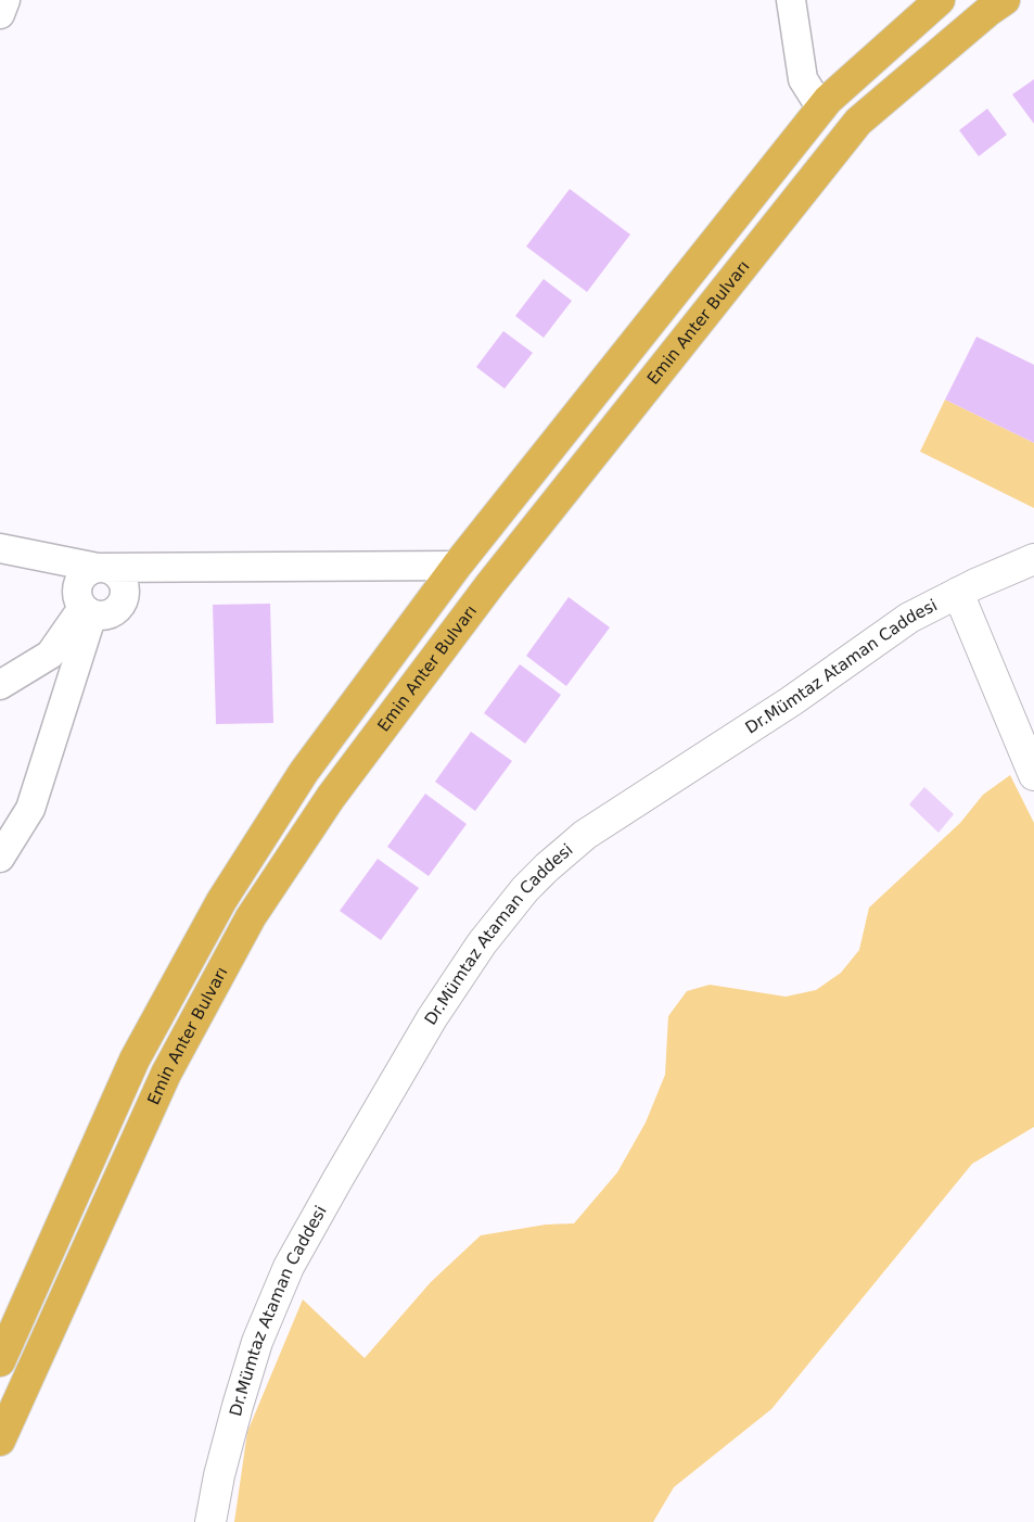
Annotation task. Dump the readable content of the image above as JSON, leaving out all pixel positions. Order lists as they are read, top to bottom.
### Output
{
  "streets": {
    "highway": ["Emin Anter Bulvarı"],
    "street": ["Dr.Mümtaz Ataman Caddesi"]
  }
}
